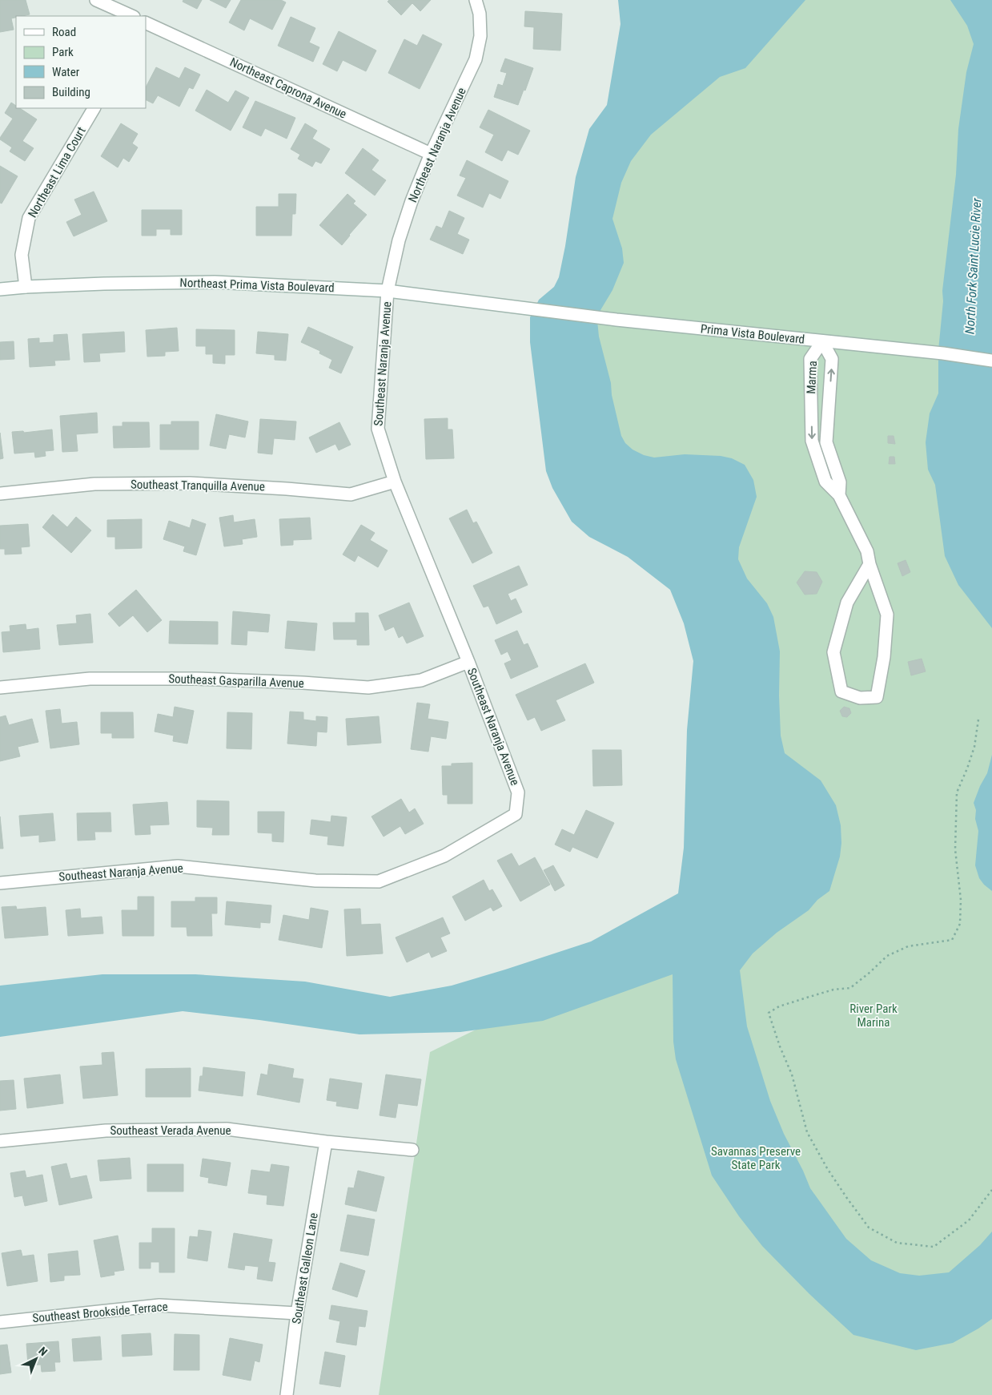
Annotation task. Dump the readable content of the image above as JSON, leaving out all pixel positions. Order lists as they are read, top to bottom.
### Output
{
  "streets": {
    "street": [
      "Northeast Caprona Avenue",
      "Northeast Naranja Avenue",
      "Northeast Lima Court",
      "Northeast Prima Vista Boulevard",
      "Prima Vista Boulevard",
      "Southeast Naranja Avenue",
      "Marma",
      "Southeast Tranquilla Avenue",
      "Southeast Gasparilla Avenue",
      "Southeast Verada Avenue",
      "Southeast Galleon Lane",
      "Southeast Brookside Terrace"
    ]
  },
  "crossings": [
    ["Northeast Caprona Avenue", "Northeast Naranja Avenue"],
    ["Northeast Naranja Avenue", "Northeast Prima Vista Boulevard"],
    ["Northeast Naranja Avenue", "Southeast Naranja Avenue"],
    ["Northeast Lima Court", "Northeast Prima Vista Boulevard"],
    ["Northeast Prima Vista Boulevard", "Prima Vista Boulevard"],
    ["Northeast Prima Vista Boulevard", "Southeast Naranja Avenue"],
    ["Prima Vista Boulevard", "Marma"],
    ["Southeast Naranja Avenue", "Southeast Tranquilla Avenue"],
    ["Southeast Naranja Avenue", "Southeast Gasparilla Avenue"],
    ["Southeast Verada Avenue", "Southeast Galleon Lane"],
    ["Southeast Galleon Lane", "Southeast Brookside Terrace"]
  ],
  "water": ["North Fork Saint Lucie River"],
  "parks": ["River Park Marina", "Savannas Preserve State Park"],
  "legend": [
    "Road",
    "Park",
    "Water",
    "Building"
  ],
  "north": "top right"
}
